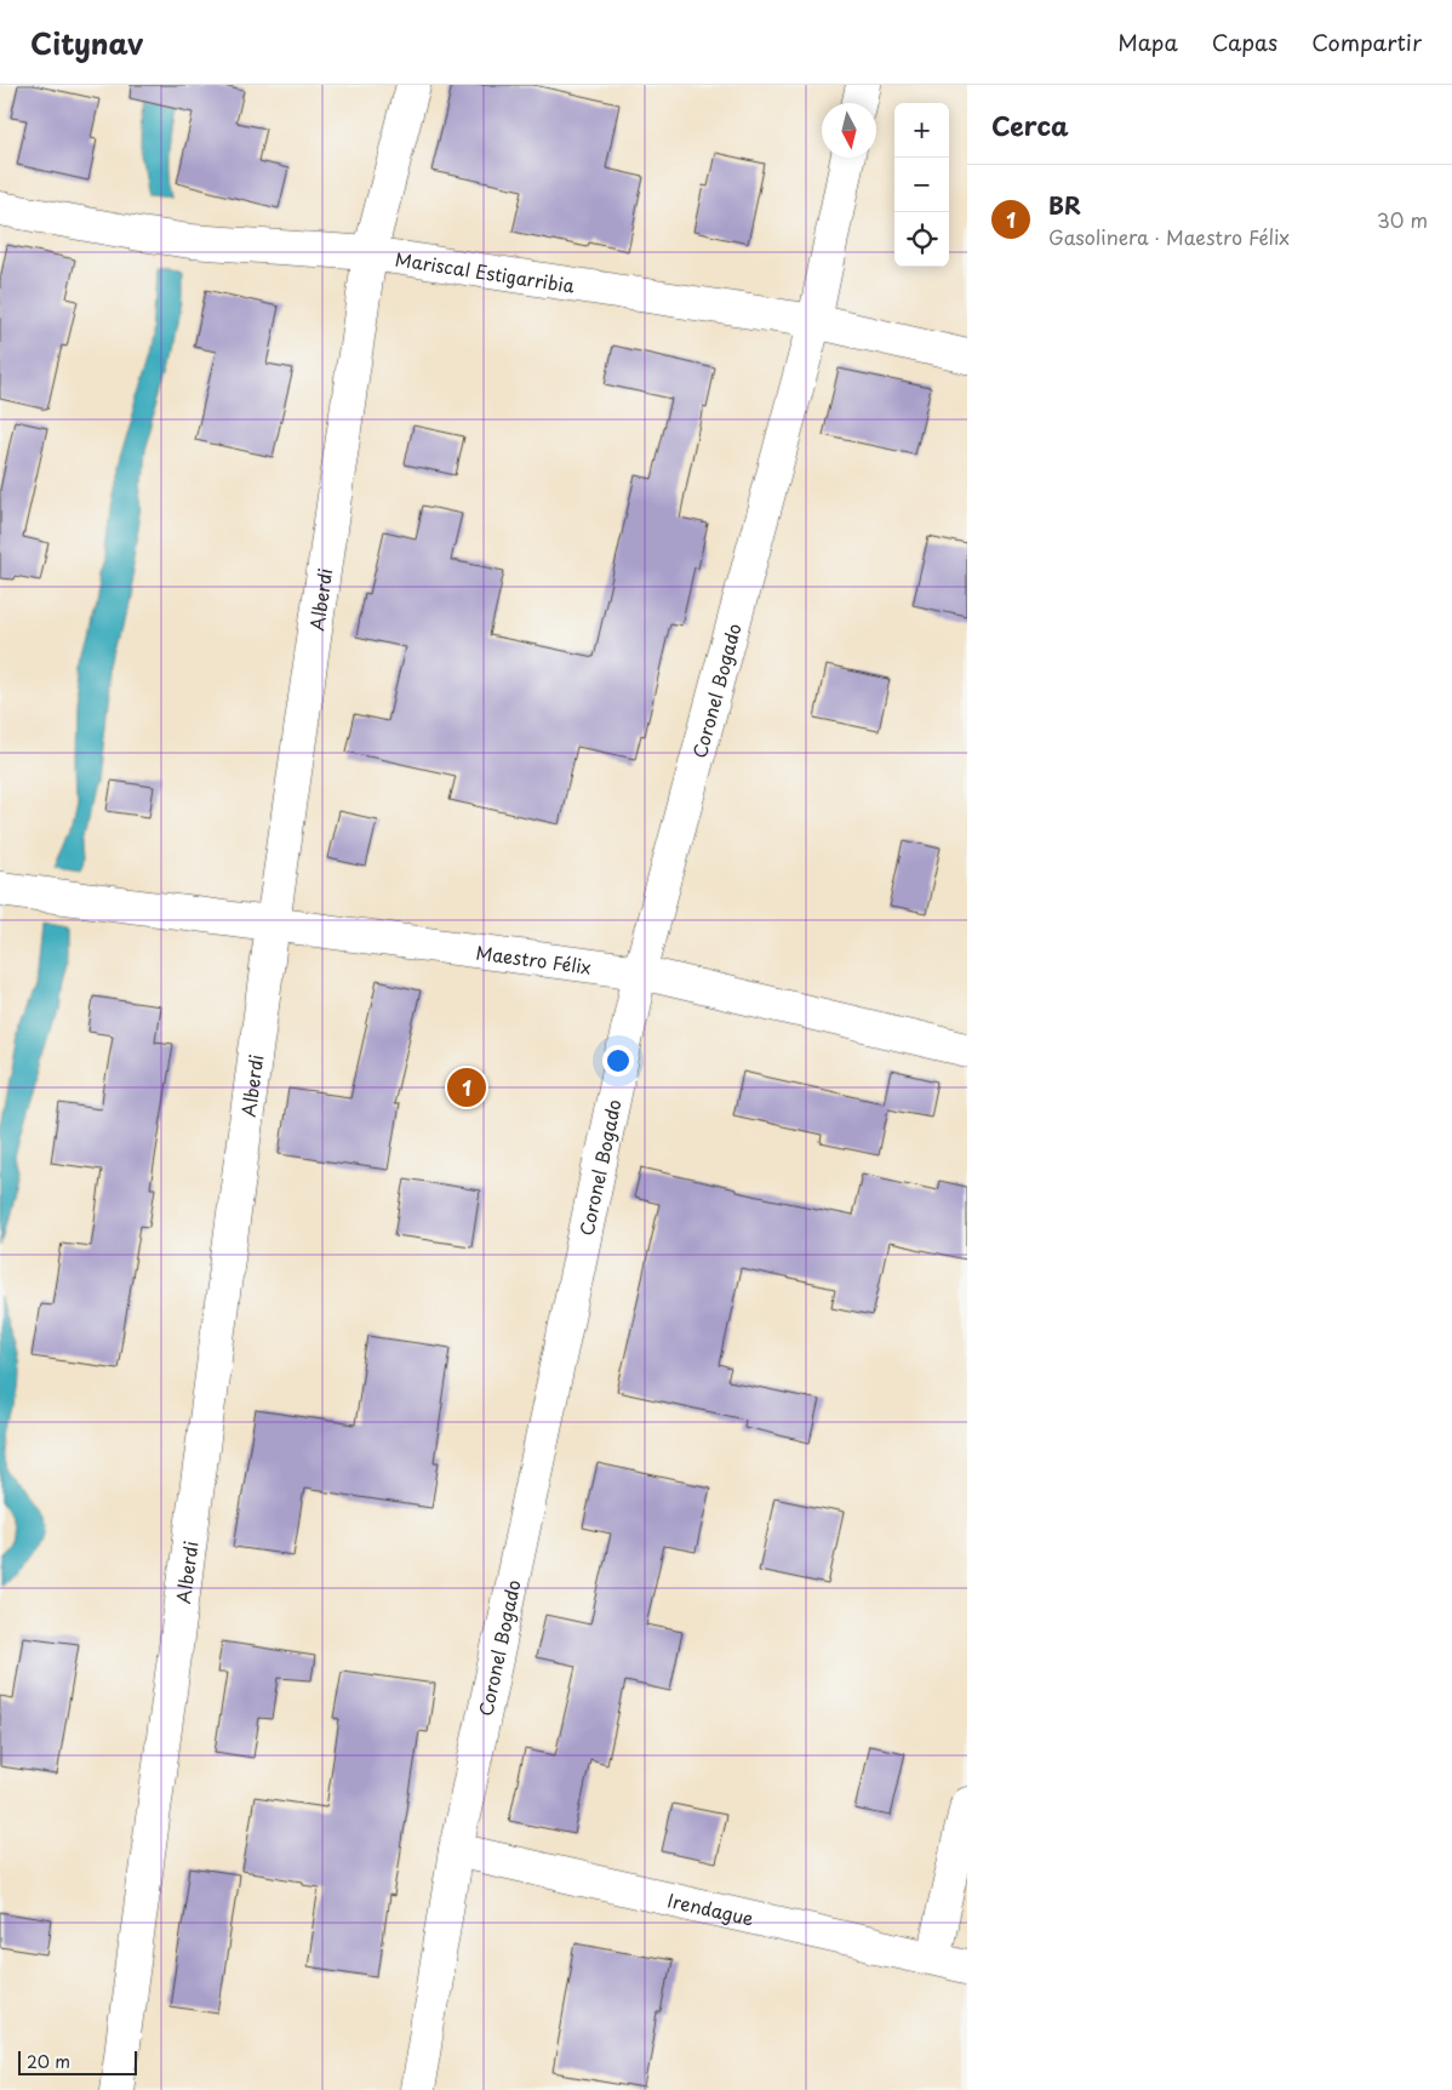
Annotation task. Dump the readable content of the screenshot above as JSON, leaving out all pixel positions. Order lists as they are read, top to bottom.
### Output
{
  "streets": {
    "street": [
      "Mariscal Estigarribia",
      "Alberdi",
      "Coronel Bogado",
      "Maestro Félix",
      "Irendague"
    ]
  },
  "crossings": [
    ["Mariscal Estigarribia", "Alberdi"],
    ["Mariscal Estigarribia", "Coronel Bogado"],
    ["Alberdi", "Maestro Félix"],
    ["Coronel Bogado", "Maestro Félix"],
    ["Coronel Bogado", "Irendague"]
  ],
  "scale_bar": "20 m",
  "north": "bottom",
  "page": {
    "header": "Citynav",
    "nav": ["Mapa", "Capas", "Compartir"],
    "heading": "Cerca",
    "map_buttons": ["+", "−"],
    "list": [
      {
        "mark": "1",
        "name": "BR",
        "note": "Gasolinera · Maestro Félix",
        "value": "30 m"
      }
    ],
    "pins": "1",
    "scale": "20 m"
  }
}
